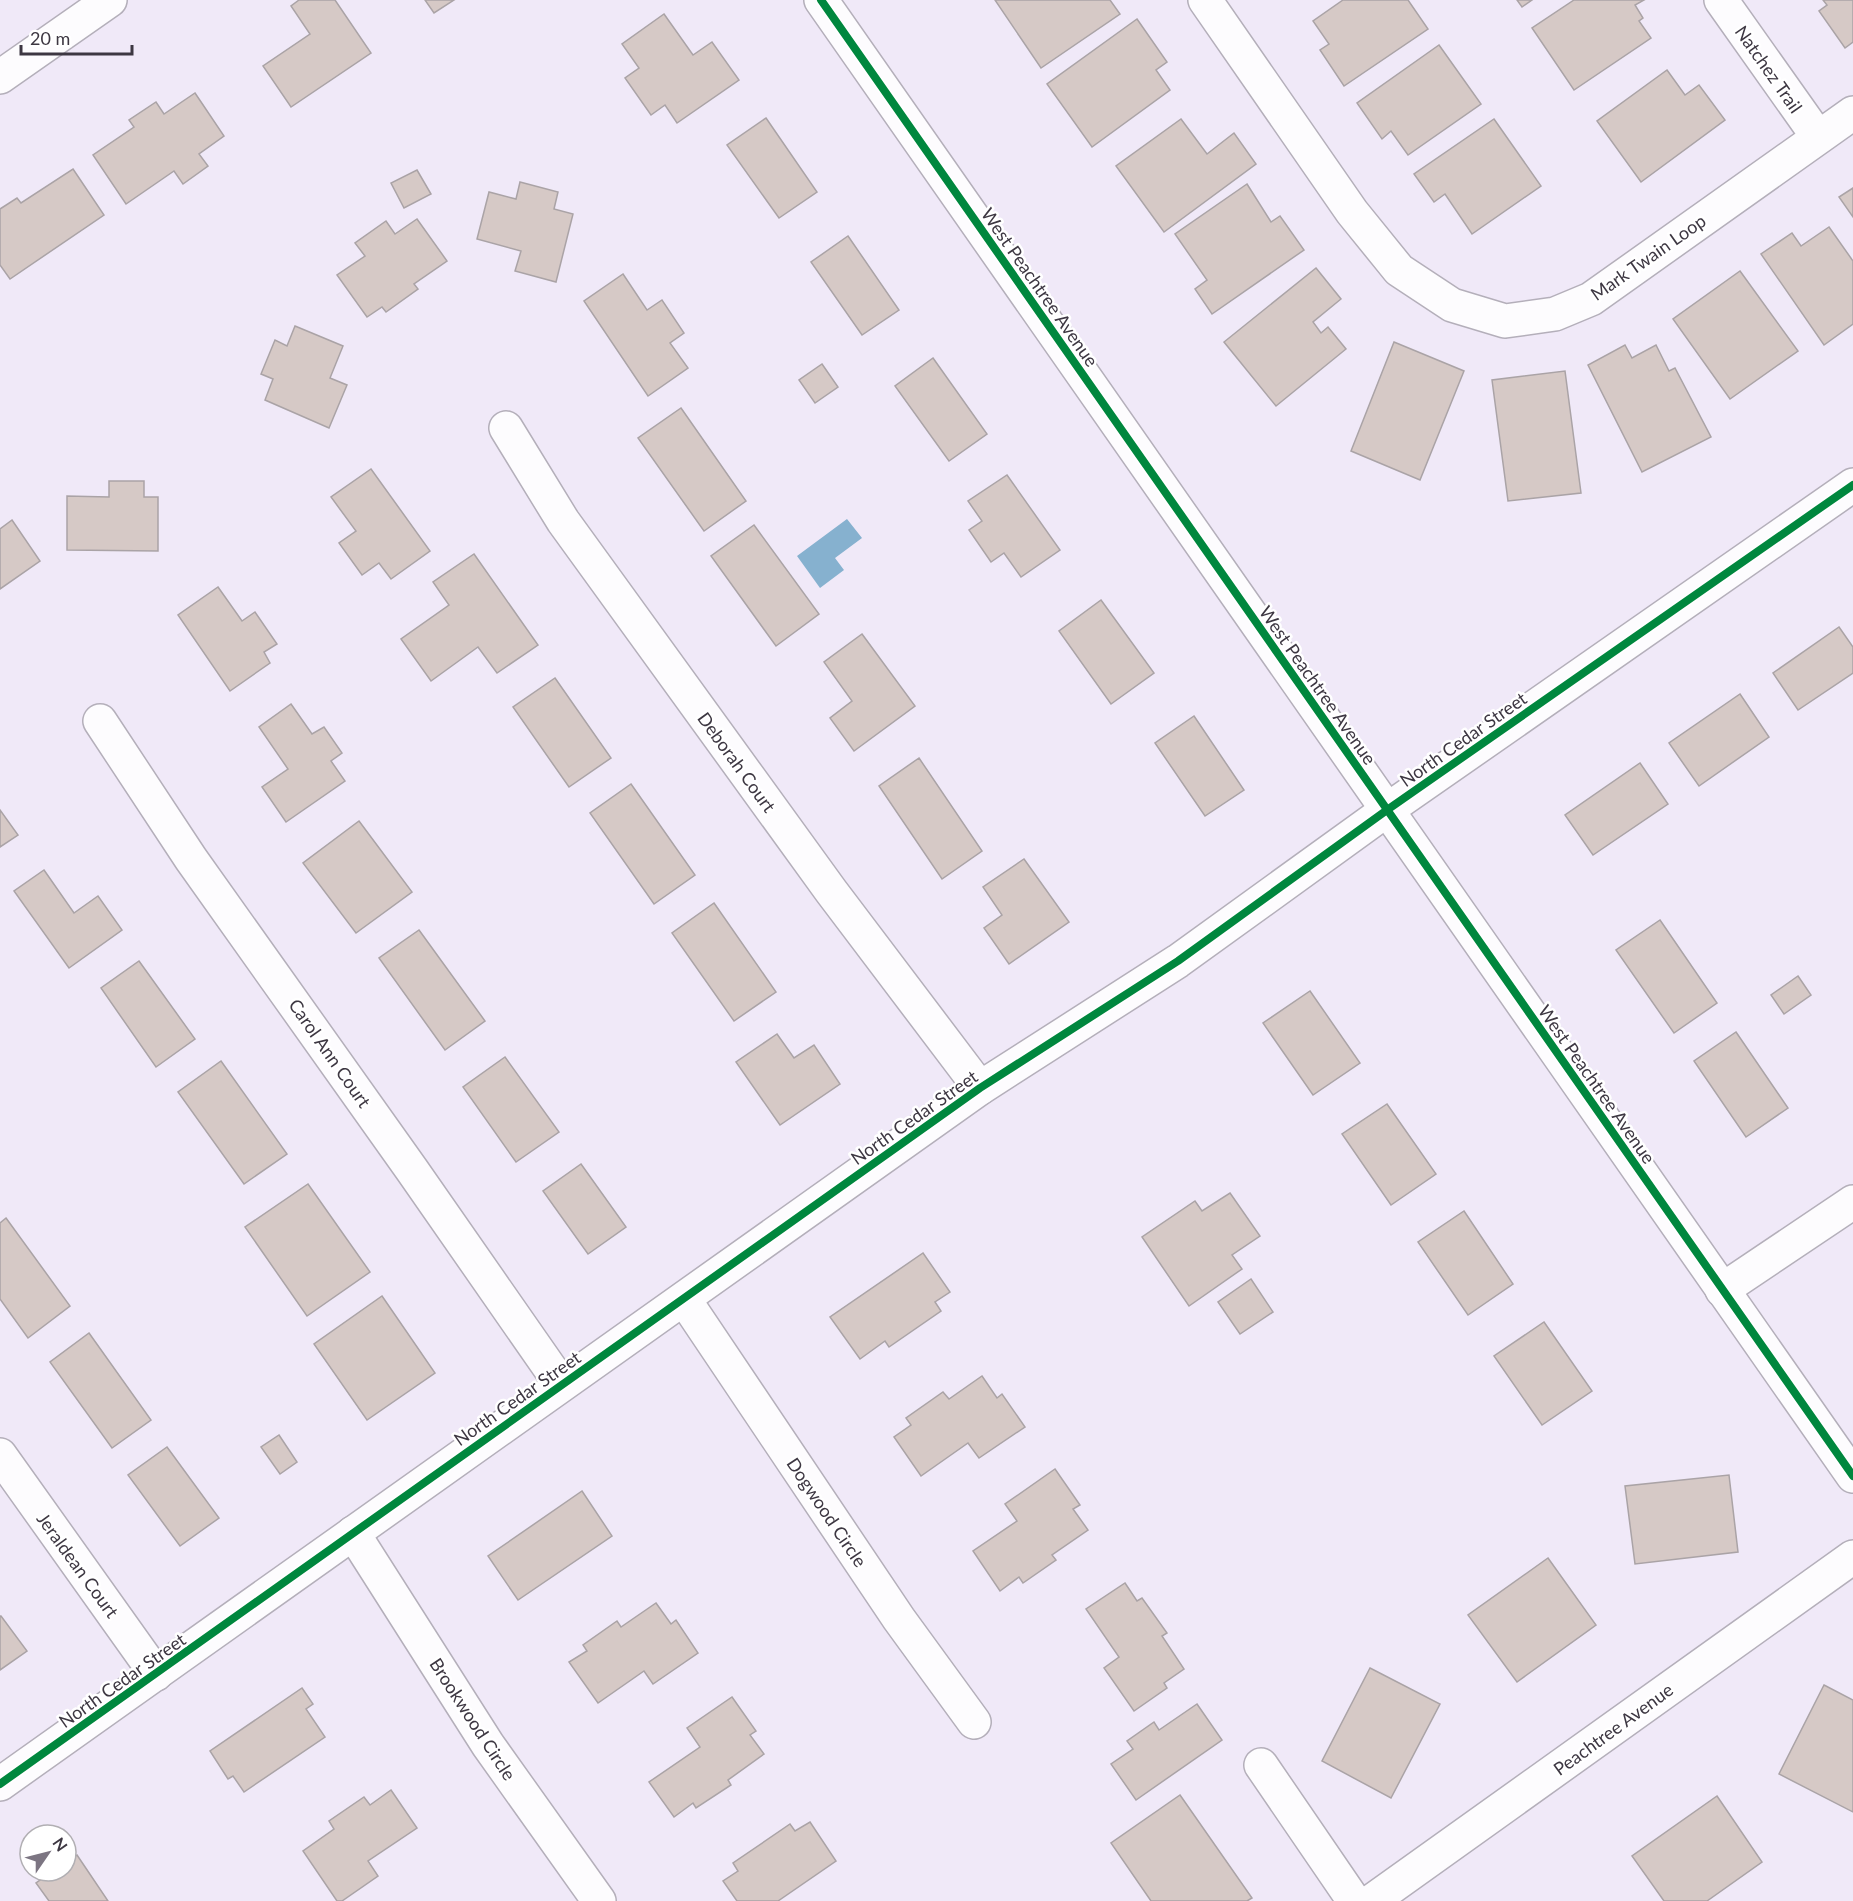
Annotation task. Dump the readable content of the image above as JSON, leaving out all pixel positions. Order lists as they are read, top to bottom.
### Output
{
  "streets": {
    "street": [
      "Natchez Trail",
      "Mark Twain Loop",
      "West Peachtree Avenue",
      "North Cedar Street",
      "Deborah Court",
      "Carol Ann Court",
      "Dogwood Circle",
      "Jeraldean Court",
      "Brookwood Circle",
      "Peachtree Avenue"
    ]
  },
  "crossings": [
    ["Natchez Trail", "Mark Twain Loop"],
    ["West Peachtree Avenue", "North Cedar Street"],
    ["North Cedar Street", "Deborah Court"],
    ["North Cedar Street", "Carol Ann Court"],
    ["North Cedar Street", "Dogwood Circle"],
    ["North Cedar Street", "Jeraldean Court"],
    ["North Cedar Street", "Brookwood Circle"]
  ],
  "scale_bar": "20 m",
  "north": "top right"
}
